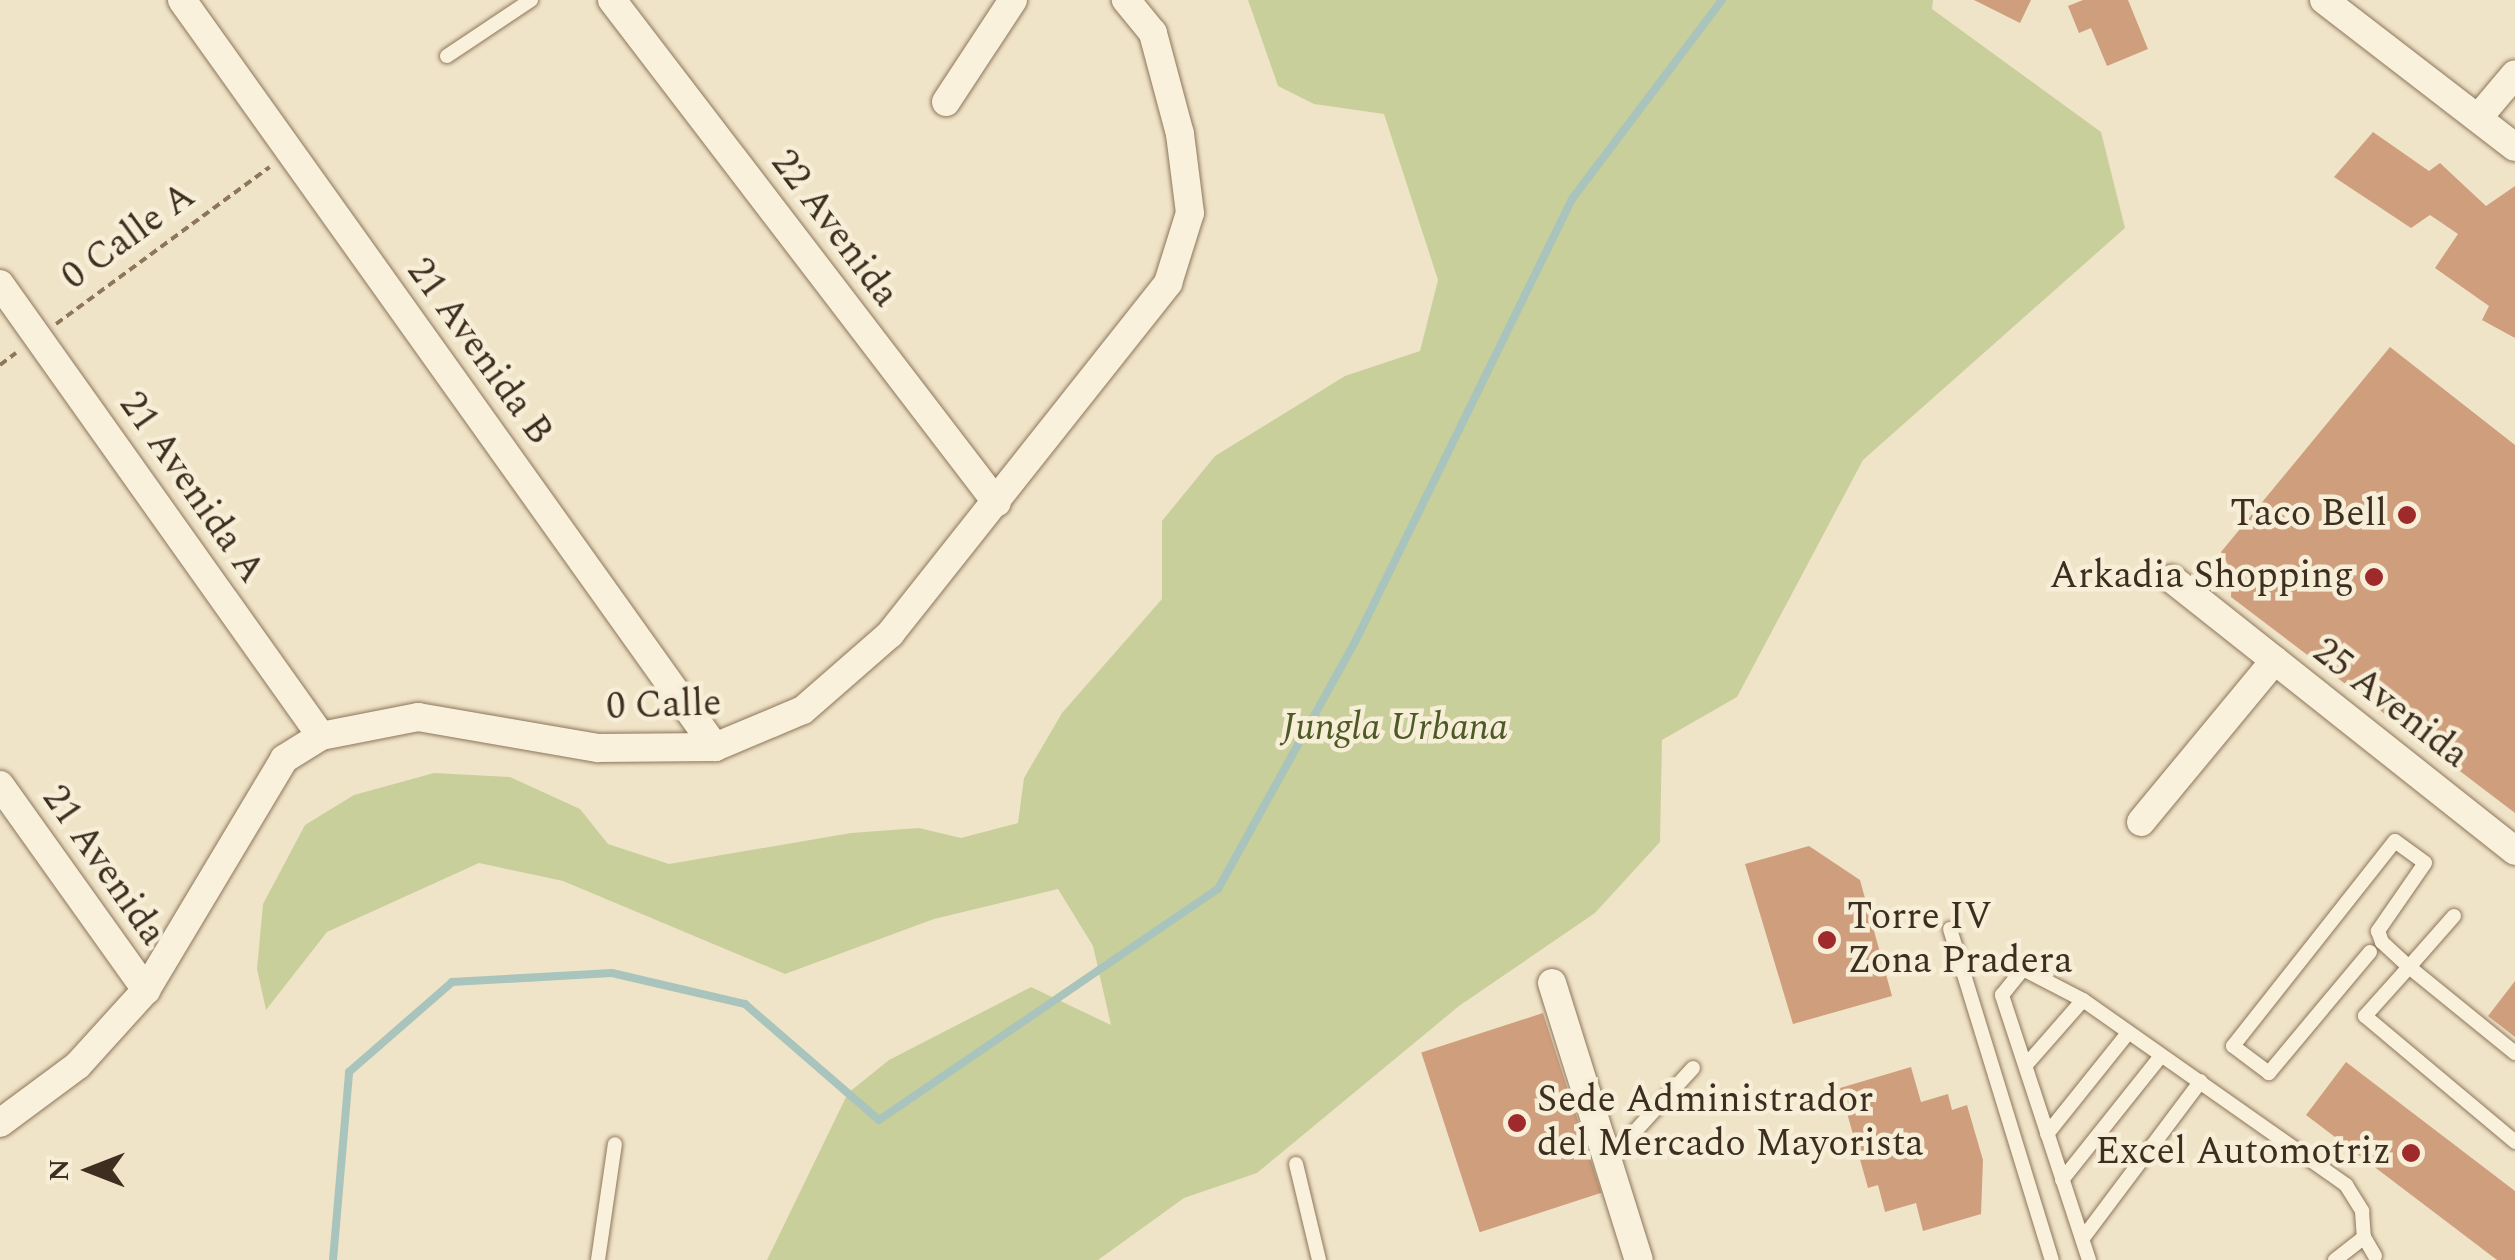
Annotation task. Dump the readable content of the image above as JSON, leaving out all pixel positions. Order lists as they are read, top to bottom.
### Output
{
  "streets": {
    "street": [
      "22 Avenida",
      "21 Avenida B",
      "21 Avenida A",
      "25 Avenida",
      "0 Calle",
      "21 Avenida"
    ],
    "path": ["0 Calle A"]
  },
  "crossings": [
    ["22 Avenida", "0 Calle"],
    ["0 Calle A", "21 Avenida B"],
    ["0 Calle A", "21 Avenida A"],
    ["21 Avenida B", "0 Calle"],
    ["21 Avenida A", "0 Calle"],
    ["0 Calle", "21 Avenida"]
  ],
  "parks": ["Jungla Urbana"],
  "places": [
    "Taco Bell",
    "Arkadia Shopping",
    "Torre IV Zona Pradera",
    "Sede Administrador del Mercado Mayorista",
    "Excel Automotriz"
  ],
  "north": "left"
}
